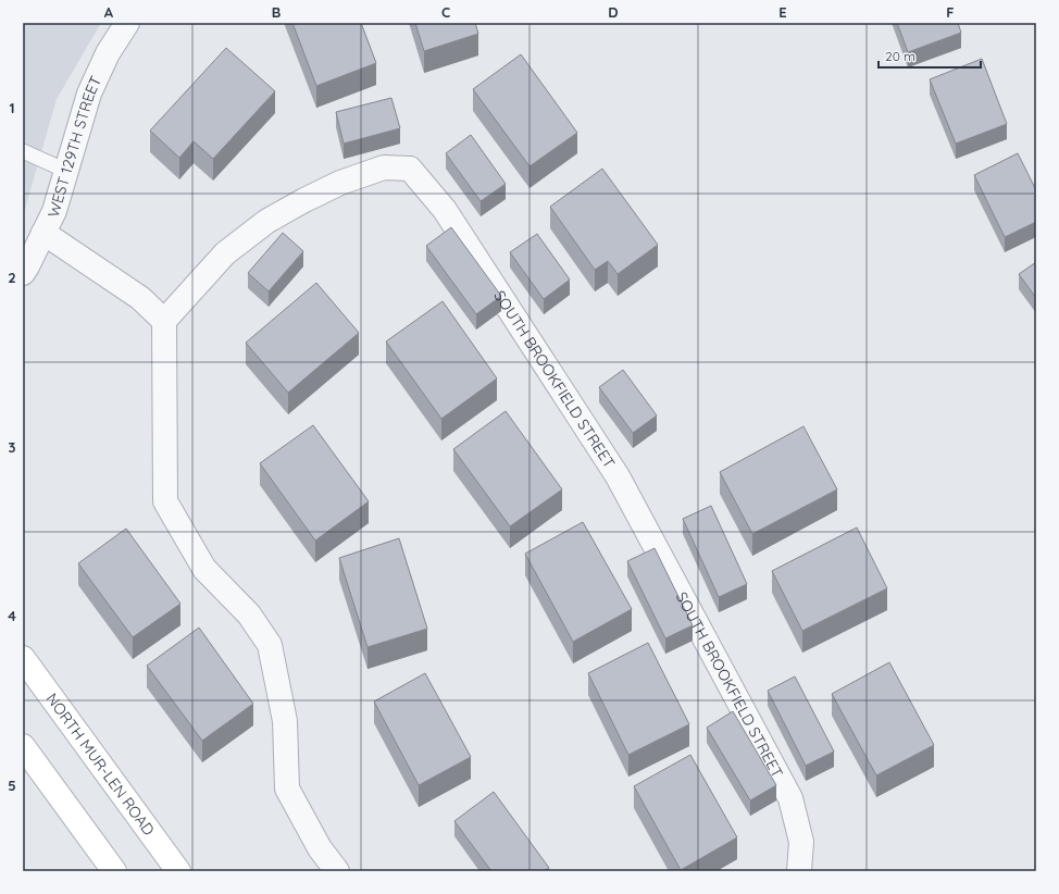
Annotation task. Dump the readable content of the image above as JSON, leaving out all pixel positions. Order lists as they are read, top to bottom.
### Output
{
  "streets": {
    "main road": ["NORTH MUR-LEN ROAD"],
    "street": ["WEST 129TH STREET", "SOUTH BROOKFIELD STREET"]
  },
  "scale_bar": "20 m",
  "grid": {
    "columns": [
      "A",
      "B",
      "C",
      "D",
      "E",
      "F"
    ],
    "rows": [
      "1",
      "2",
      "3",
      "4",
      "5"
    ]
  }
}
